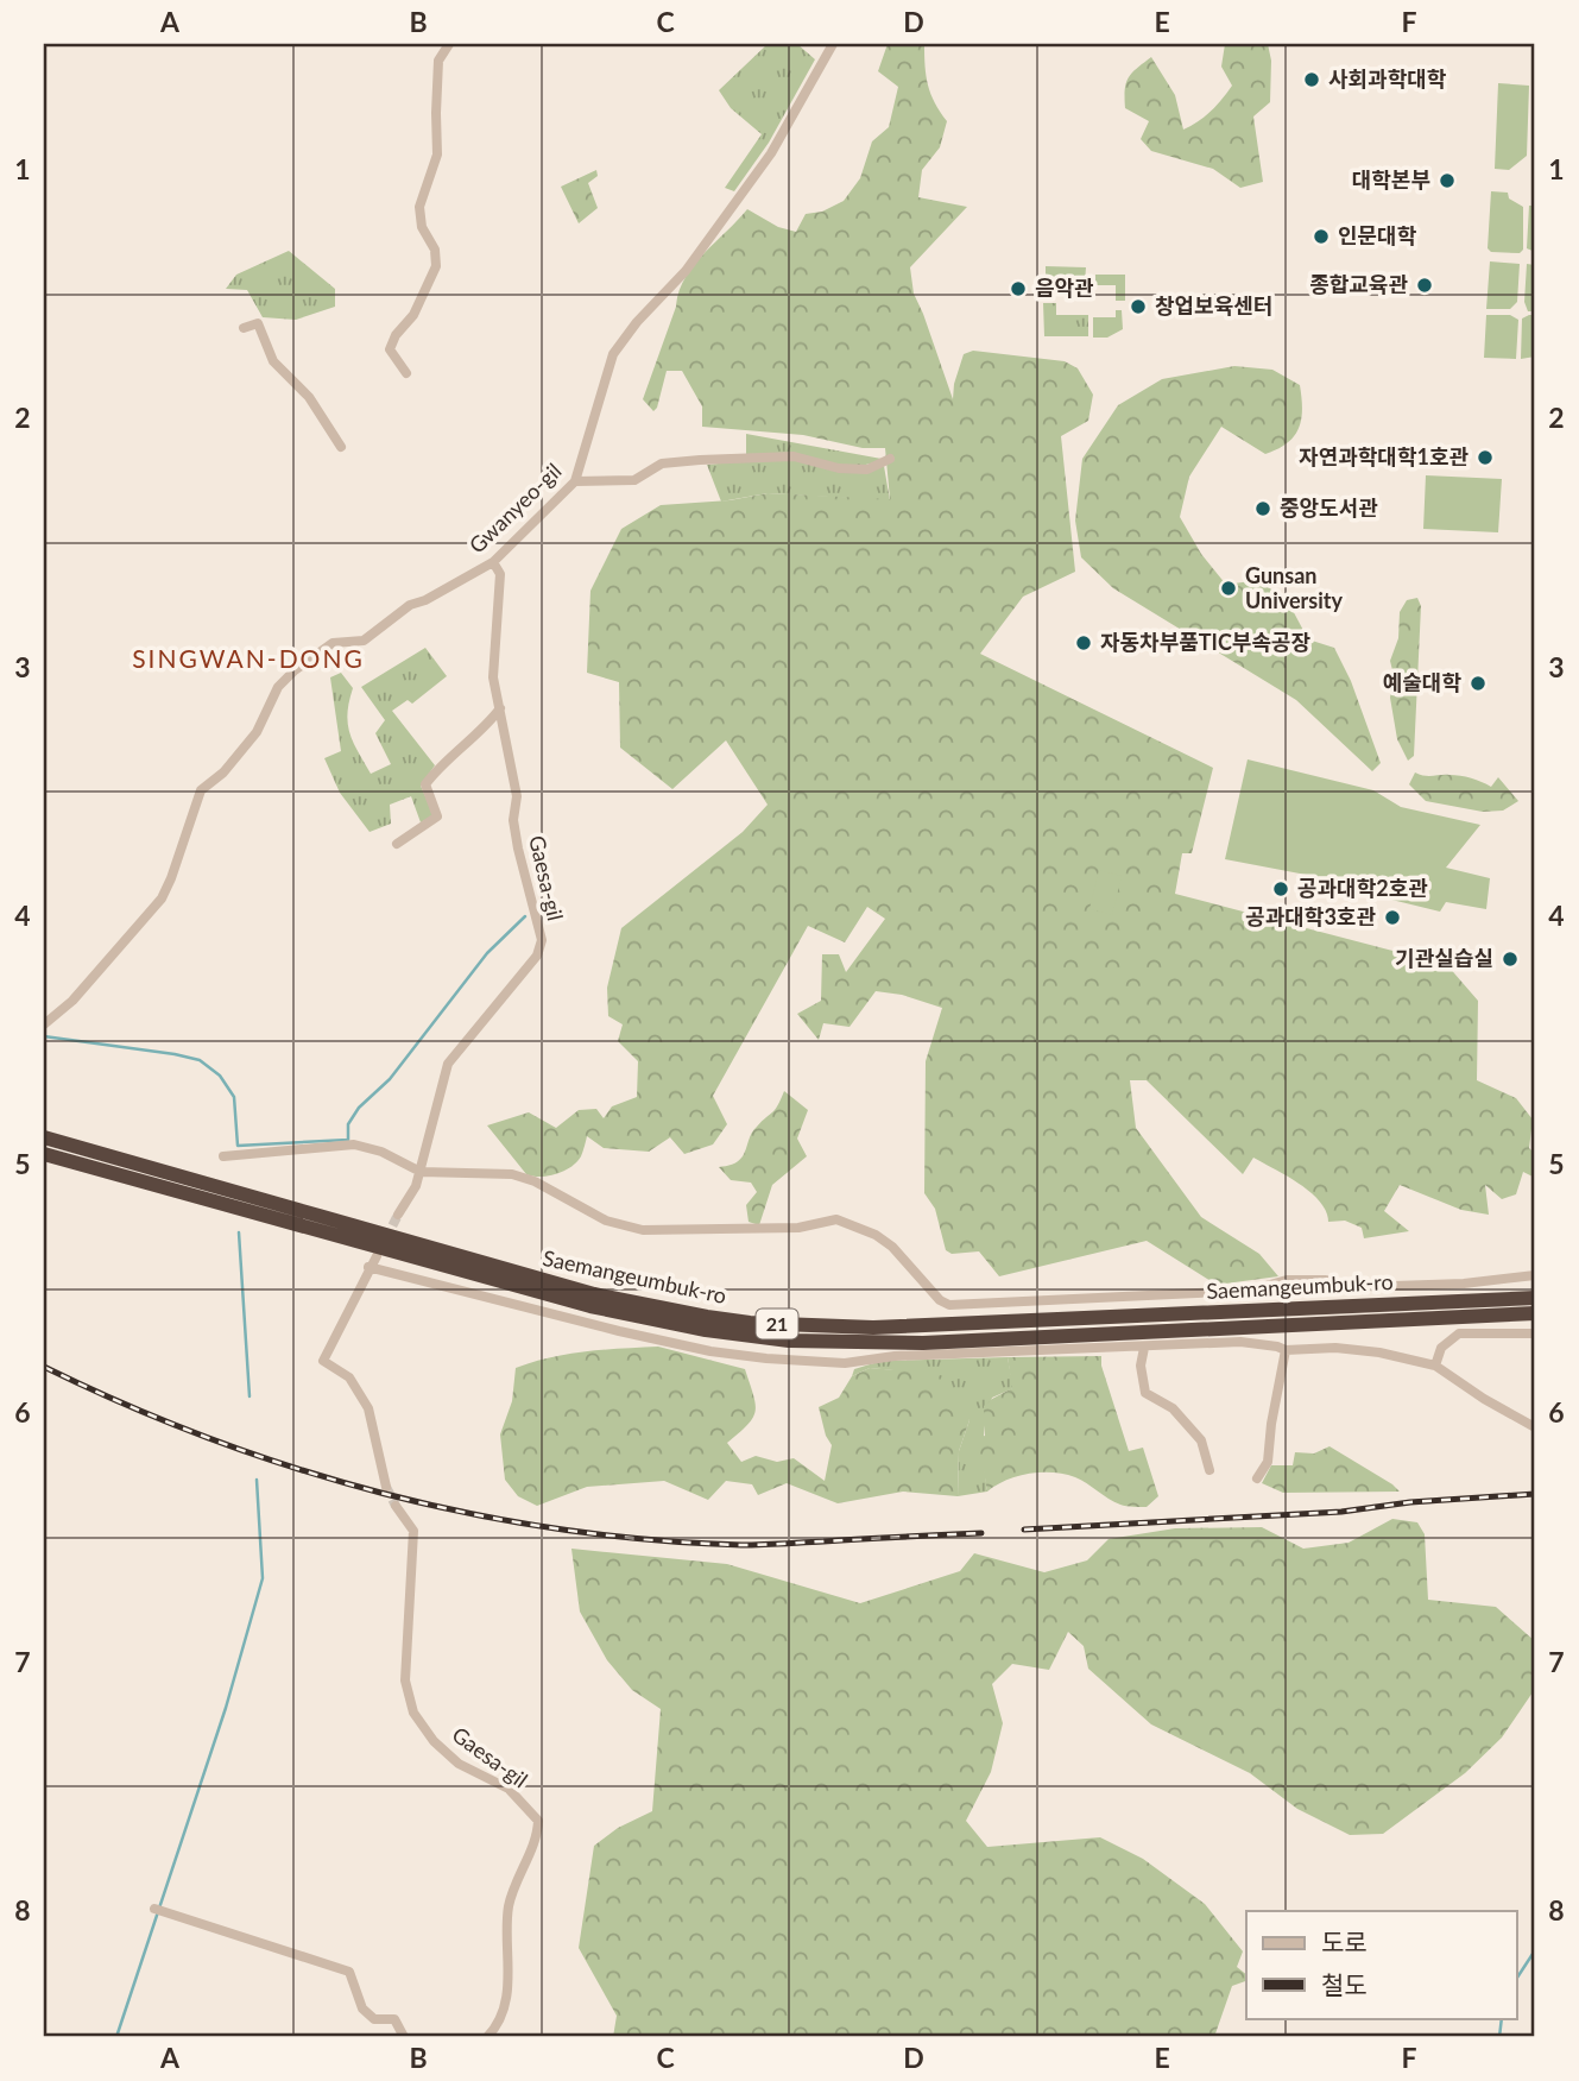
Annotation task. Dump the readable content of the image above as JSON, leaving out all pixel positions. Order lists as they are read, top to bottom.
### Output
{
  "streets": {
    "highway": ["Saemangeumbuk-ro", "21"],
    "street": ["Gwanyeo-gil", "Gaesa-gil"]
  },
  "crossings": [
    ["Gwanyeo-gil", "Gaesa-gil"]
  ],
  "districts": ["SINGWAN-DONG"],
  "places": [
    "사회과학대학",
    "대학본부",
    "인문대학",
    "종합교육관",
    "음악관",
    "창업보육센터",
    "자연과학대학1호관",
    "중앙도서관",
    "Gunsan University",
    "자동차부품TIC부속공장",
    "예술대학",
    "공과대학2호관",
    "공과대학3호관",
    "기관실습실"
  ],
  "legend": ["도로", "철도"],
  "grid": {
    "columns": [
      "A",
      "B",
      "C",
      "D",
      "E",
      "F"
    ],
    "rows": [
      "1",
      "2",
      "3",
      "4",
      "5",
      "6",
      "7",
      "8"
    ]
  }
}
